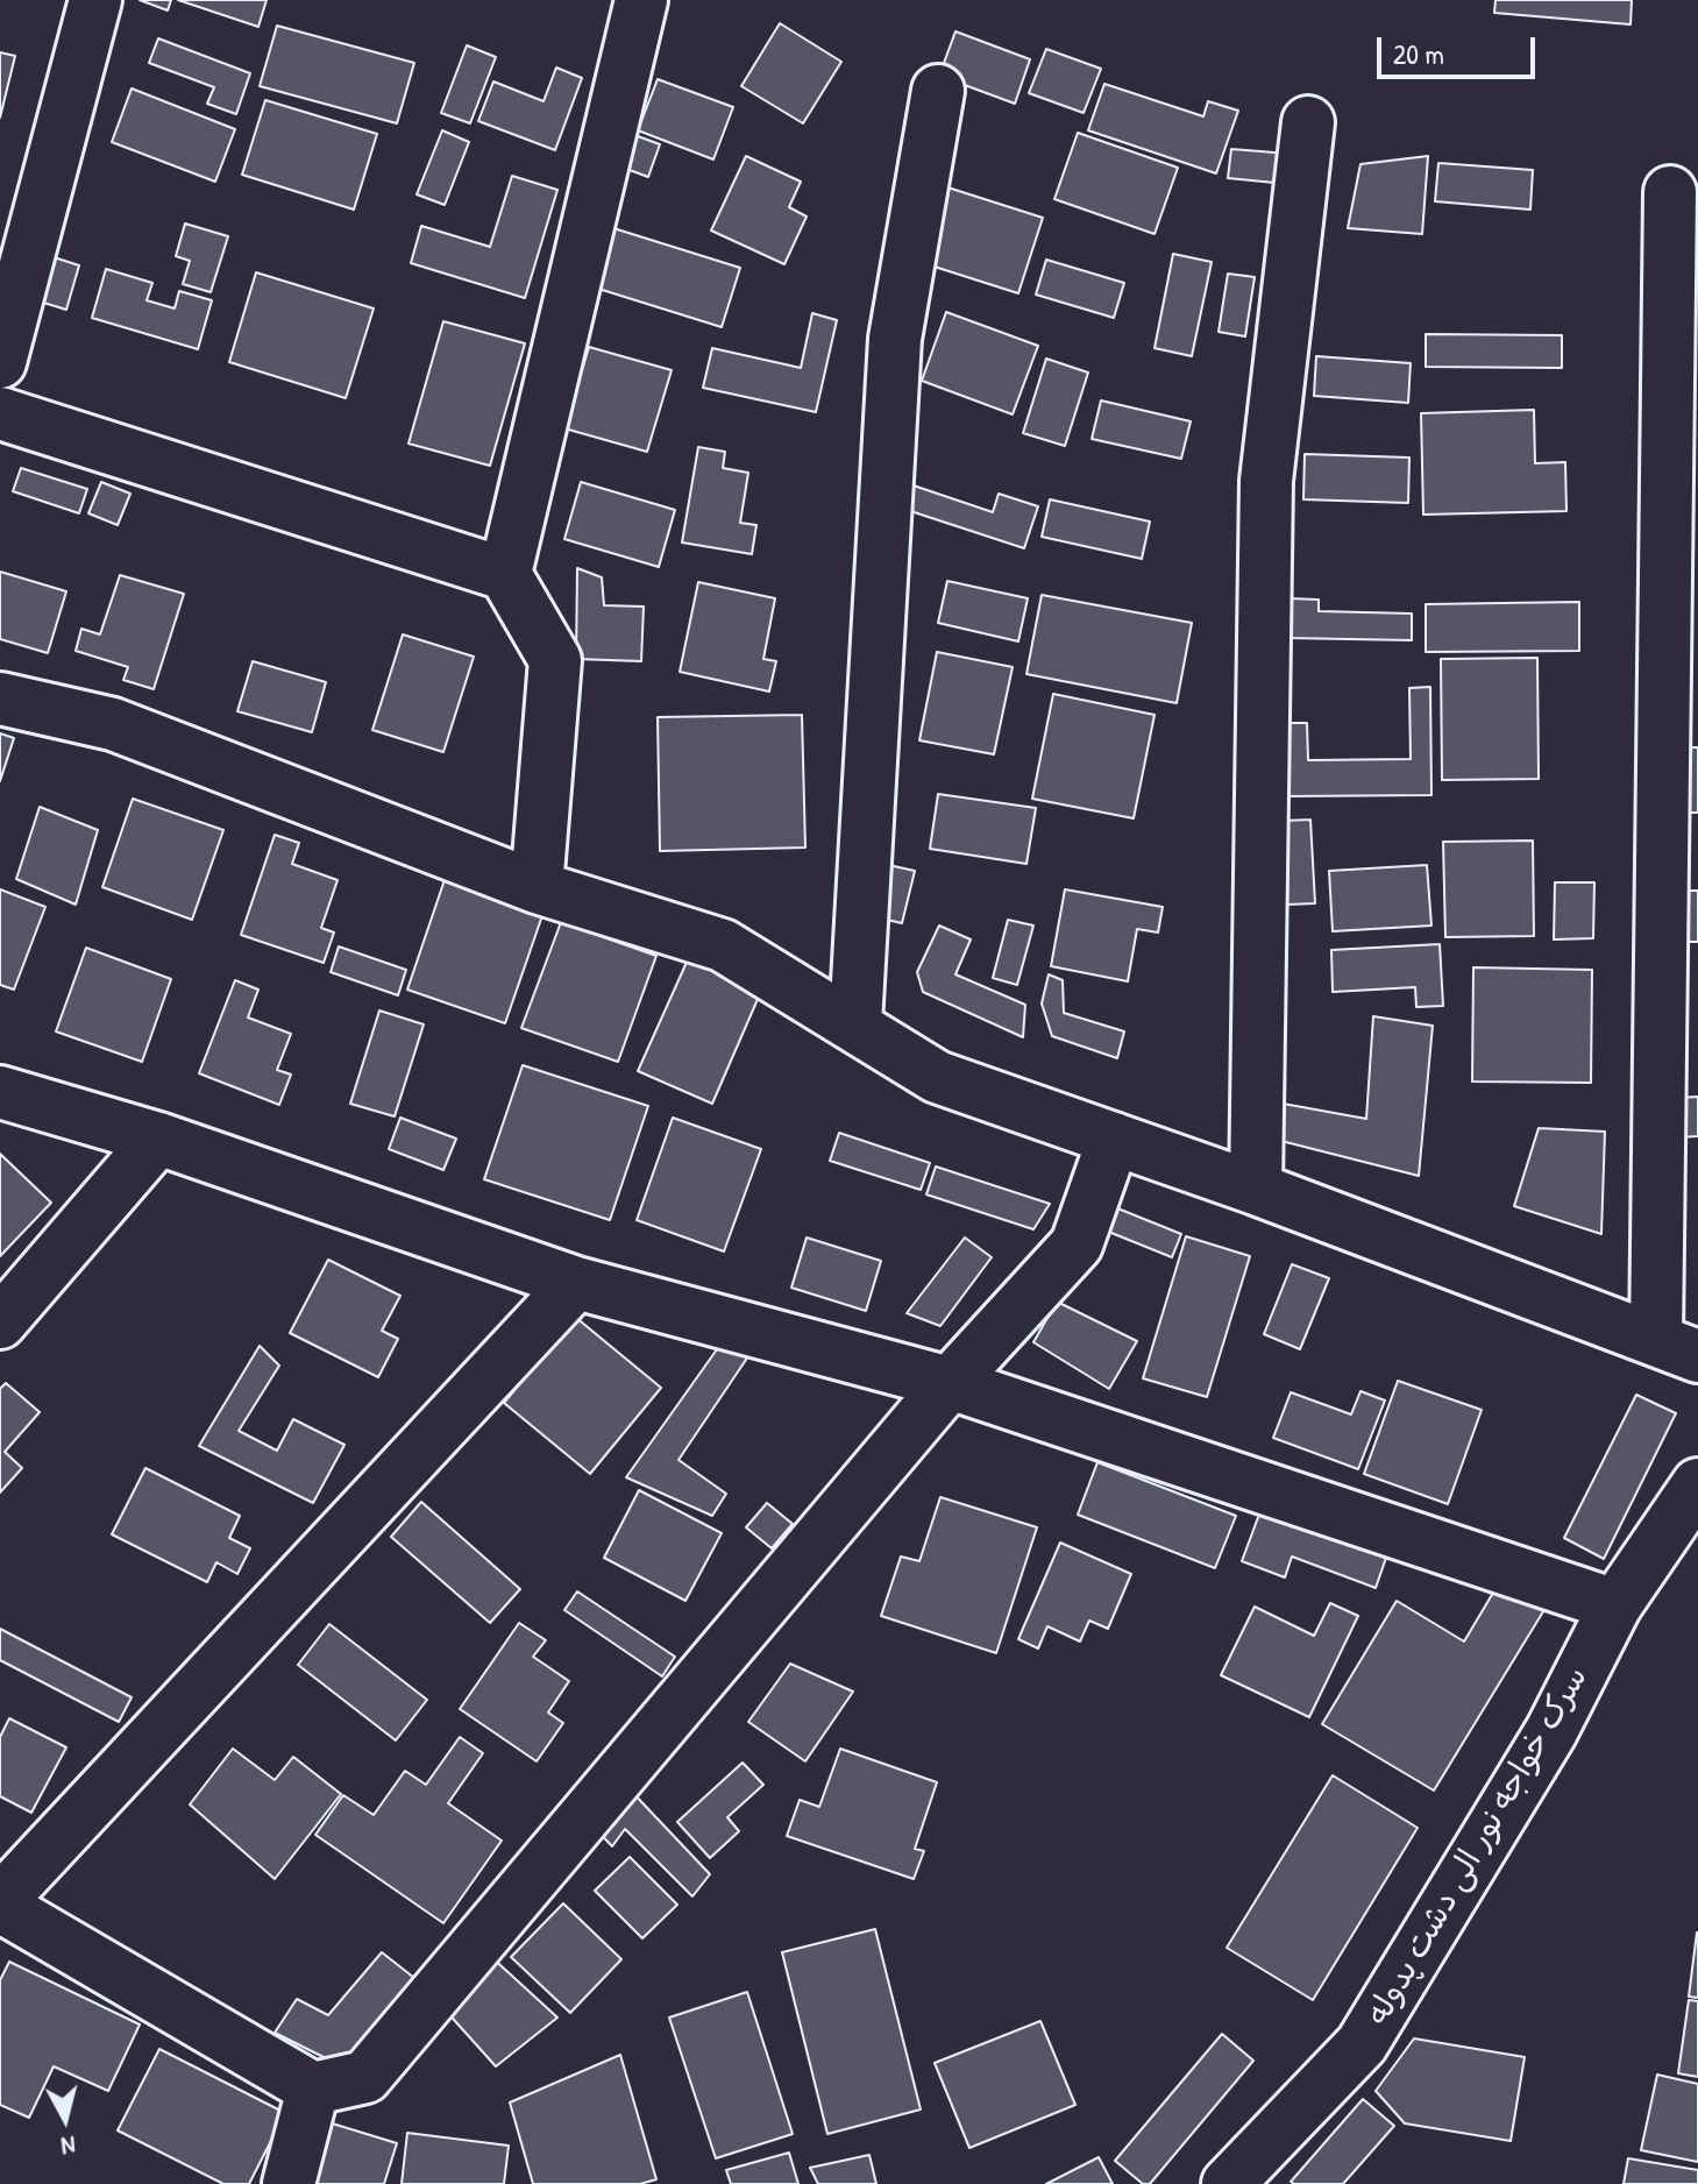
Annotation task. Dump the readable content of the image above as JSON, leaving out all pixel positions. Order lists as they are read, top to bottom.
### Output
{
  "streets": {
    "street": ["سرک خواجه نور الی دشت پدوله"]
  },
  "scale_bar": "20 m",
  "north": "bottom"
}
